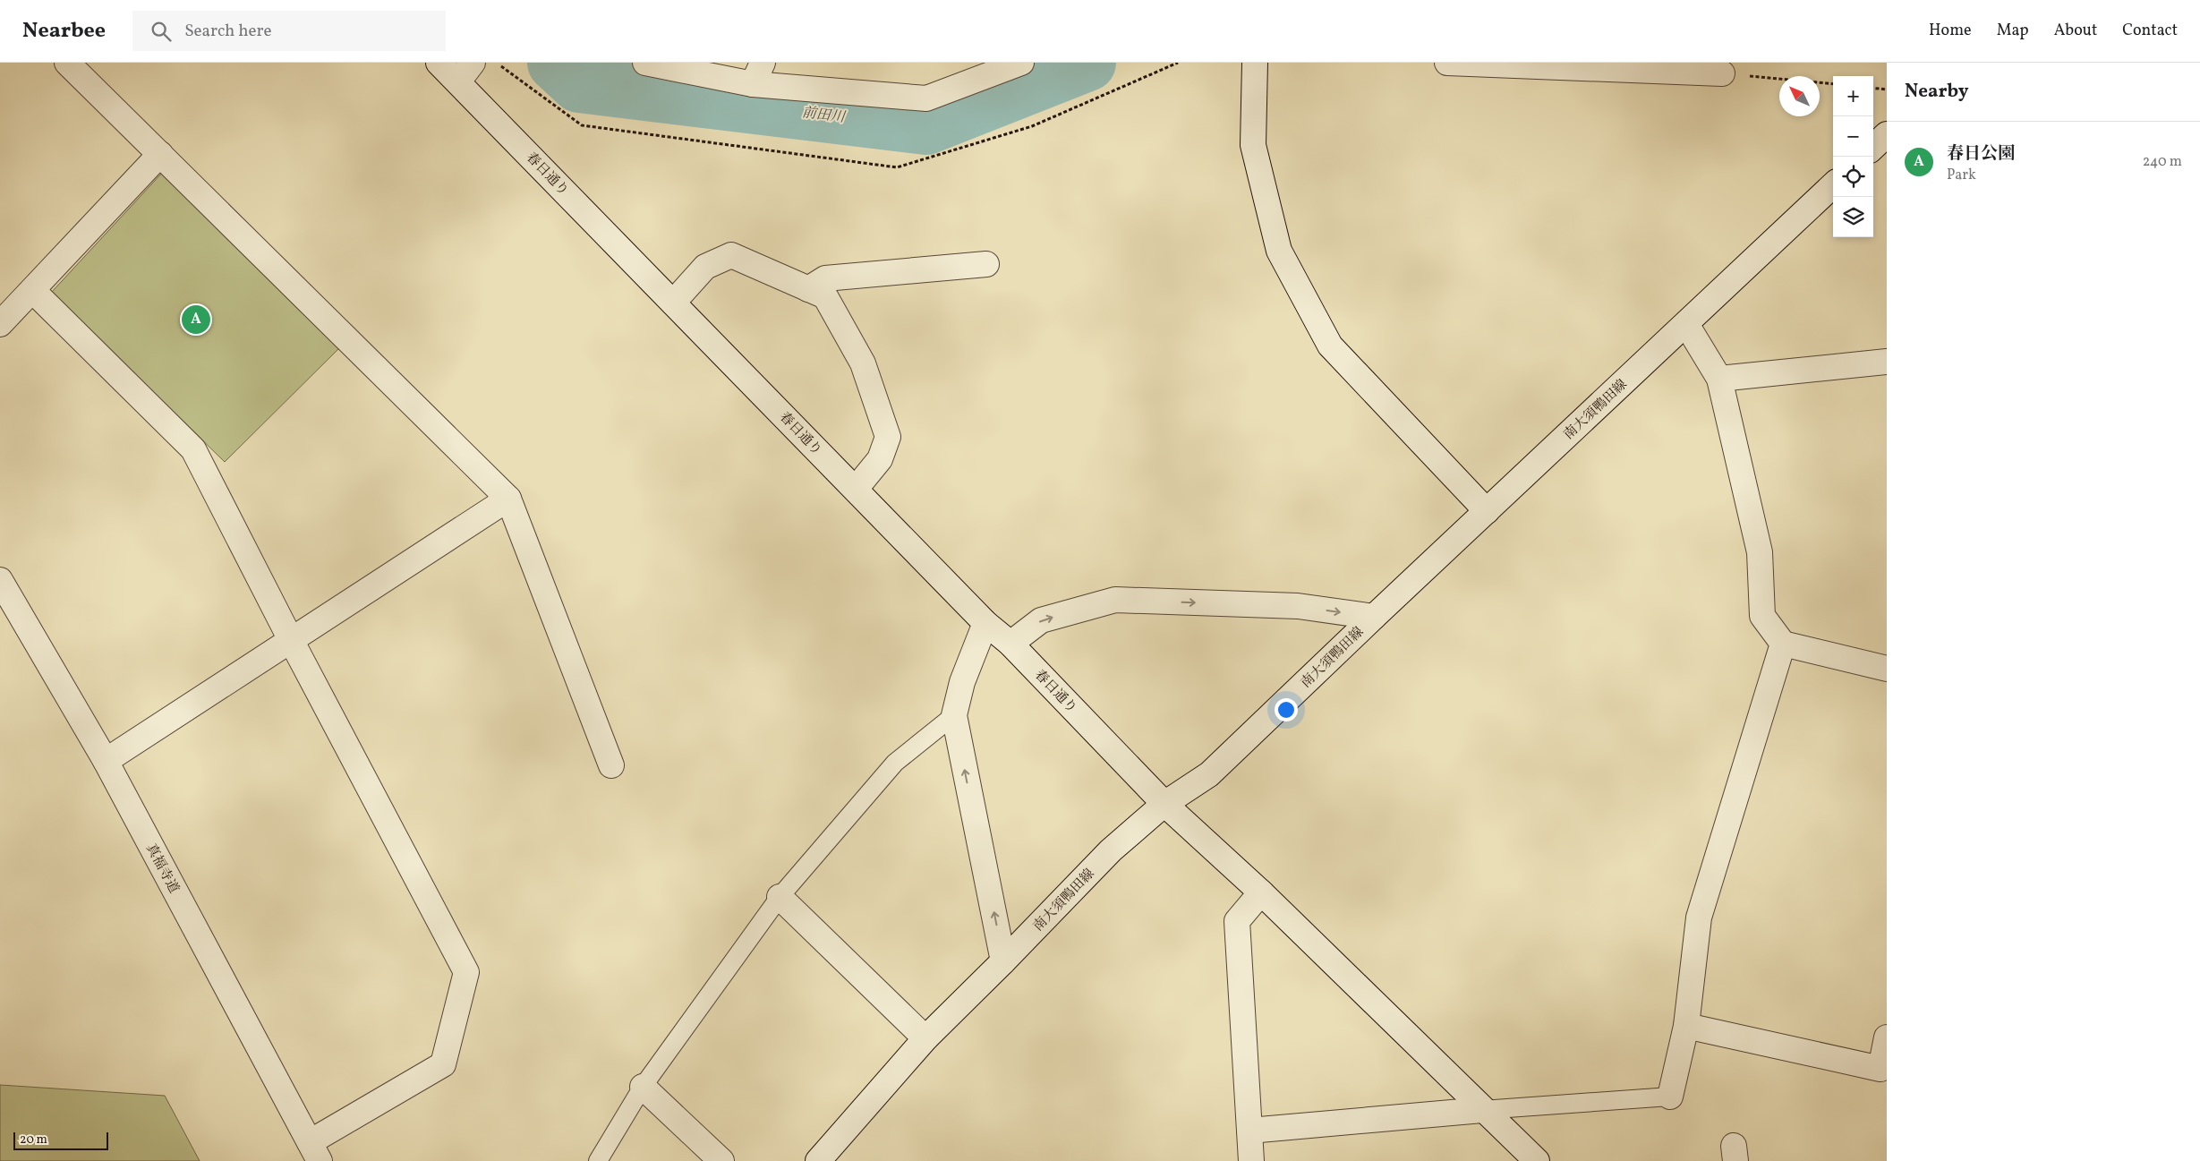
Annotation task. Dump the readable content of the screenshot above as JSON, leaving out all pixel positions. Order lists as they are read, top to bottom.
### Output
{
  "streets": {
    "street": ["春日通り", "南大須鴨田線", "真福寺道"]
  },
  "crossings": [
    ["春日通り", "南大須鴨田線"]
  ],
  "water": ["前田川"],
  "scale_bar": "20 m",
  "north": "top left",
  "page": {
    "header": "Nearbee",
    "search": "Search here",
    "nav": [
      "Home",
      "Map",
      "About",
      "Contact"
    ],
    "heading": "Nearby",
    "map_buttons": ["+", "−"],
    "list": [
      {
        "mark": "A",
        "name": "春日公園",
        "note": "Park",
        "value": "240 m"
      }
    ],
    "pins": "A",
    "scale": "20 m"
  }
}
